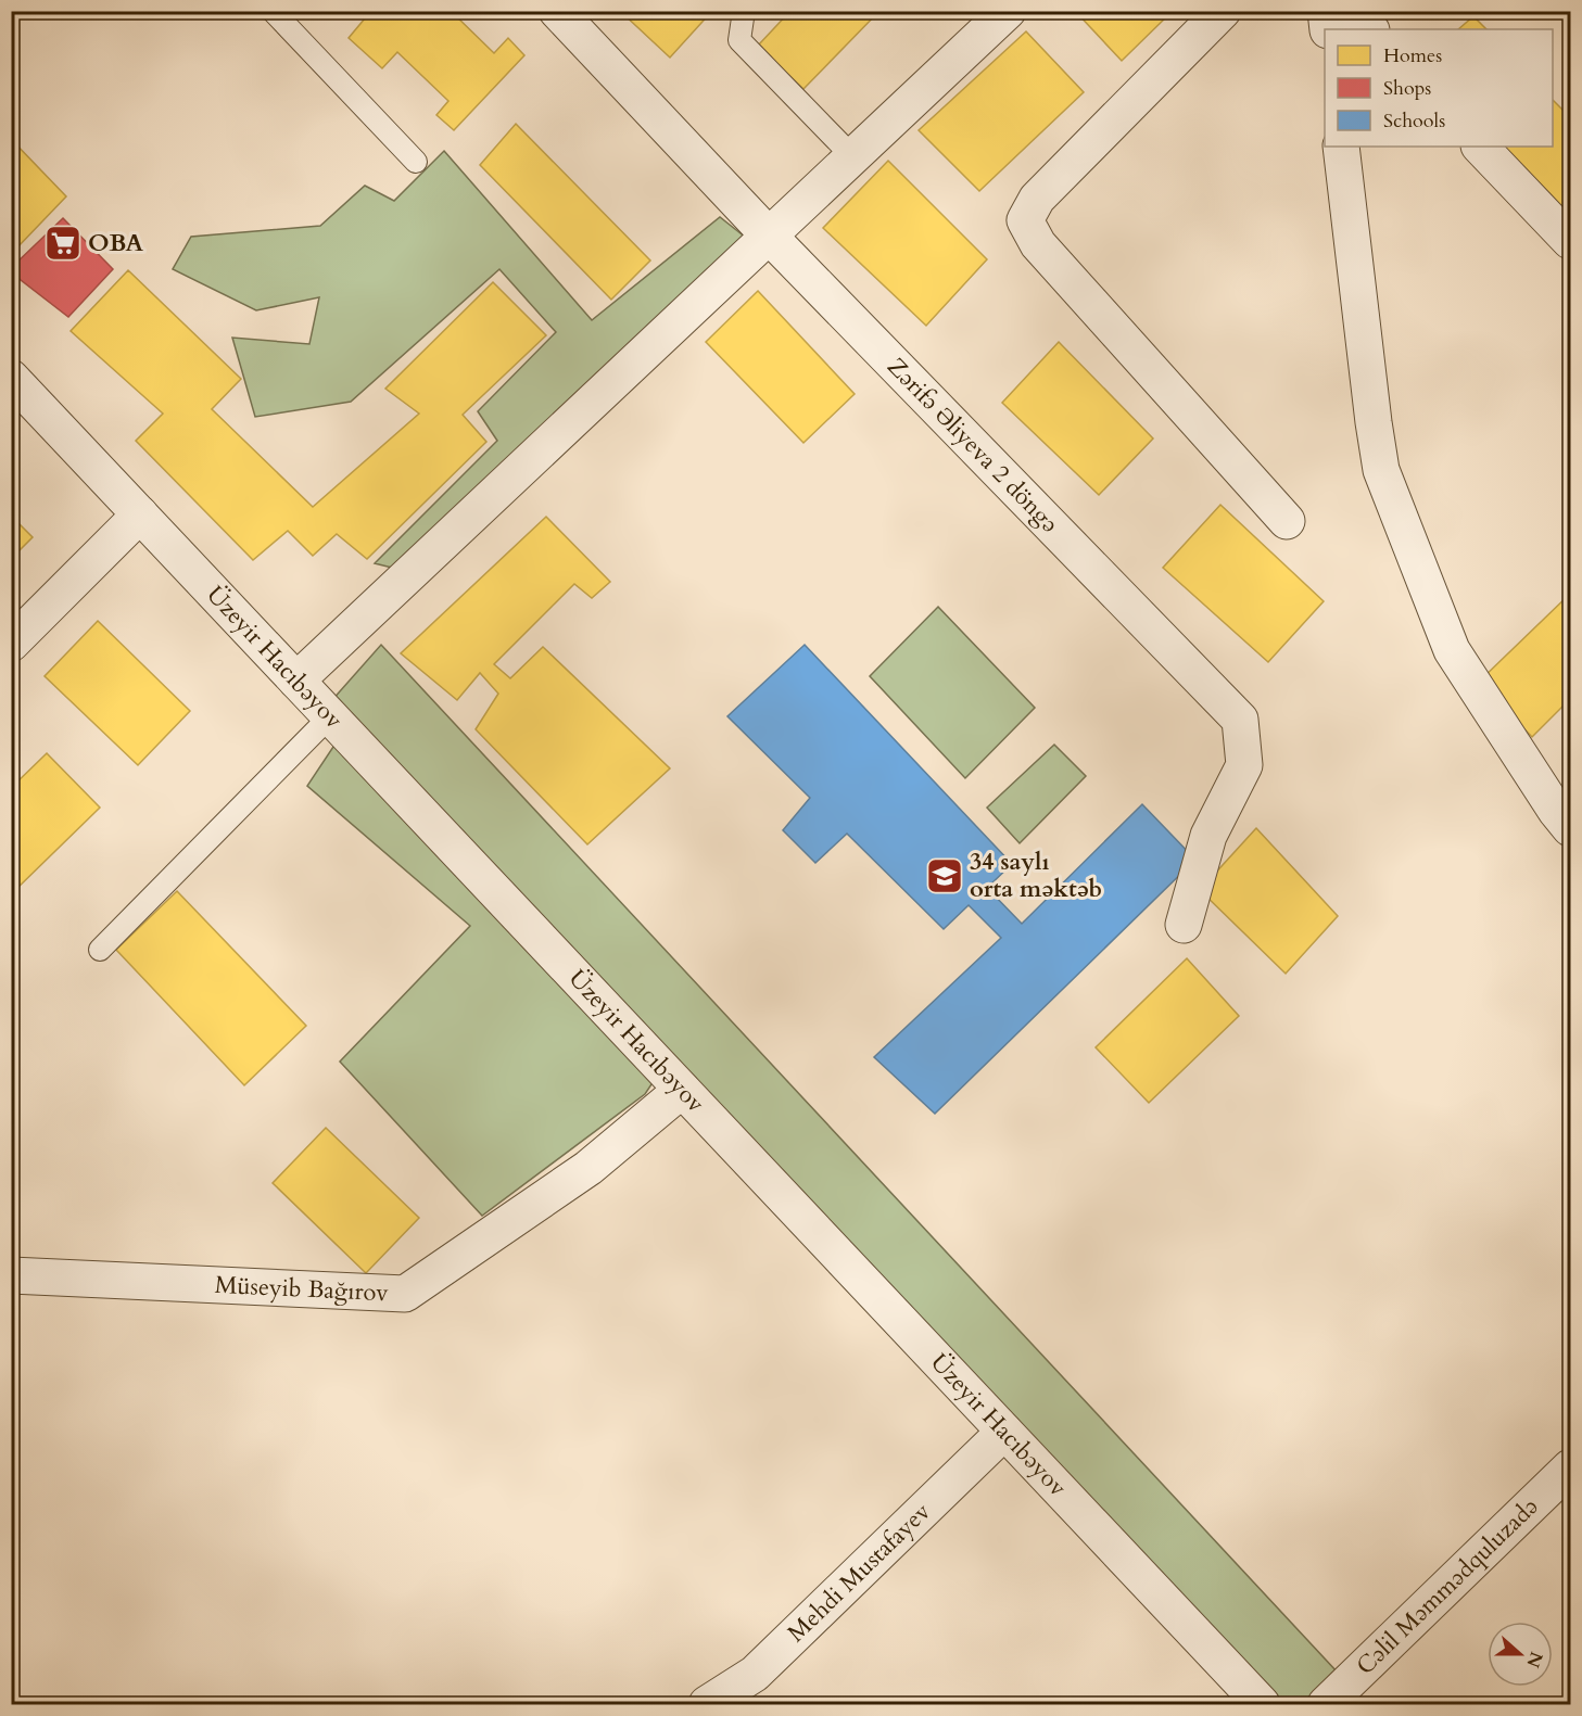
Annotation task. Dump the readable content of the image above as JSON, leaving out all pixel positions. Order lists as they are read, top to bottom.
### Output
{
  "streets": {
    "street": [
      "Zərifə Əliyeva 2 döngə",
      "Üzeyir Hacıbəyov",
      "Müseyib Bağırov",
      "Mehdi Mustafayev",
      "Cəlil Məmmədquluzadə"
    ]
  },
  "crossings": [
    ["Üzeyir Hacıbəyov", "Müseyib Bağırov"],
    ["Üzeyir Hacıbəyov", "Mehdi Mustafayev"]
  ],
  "places": {
    "supermarket": ["OBA"],
    "school or university": ["34 saylı orta məktəb"]
  },
  "legend": ["Homes", "Shops", "Schools"],
  "north": "right"
}
